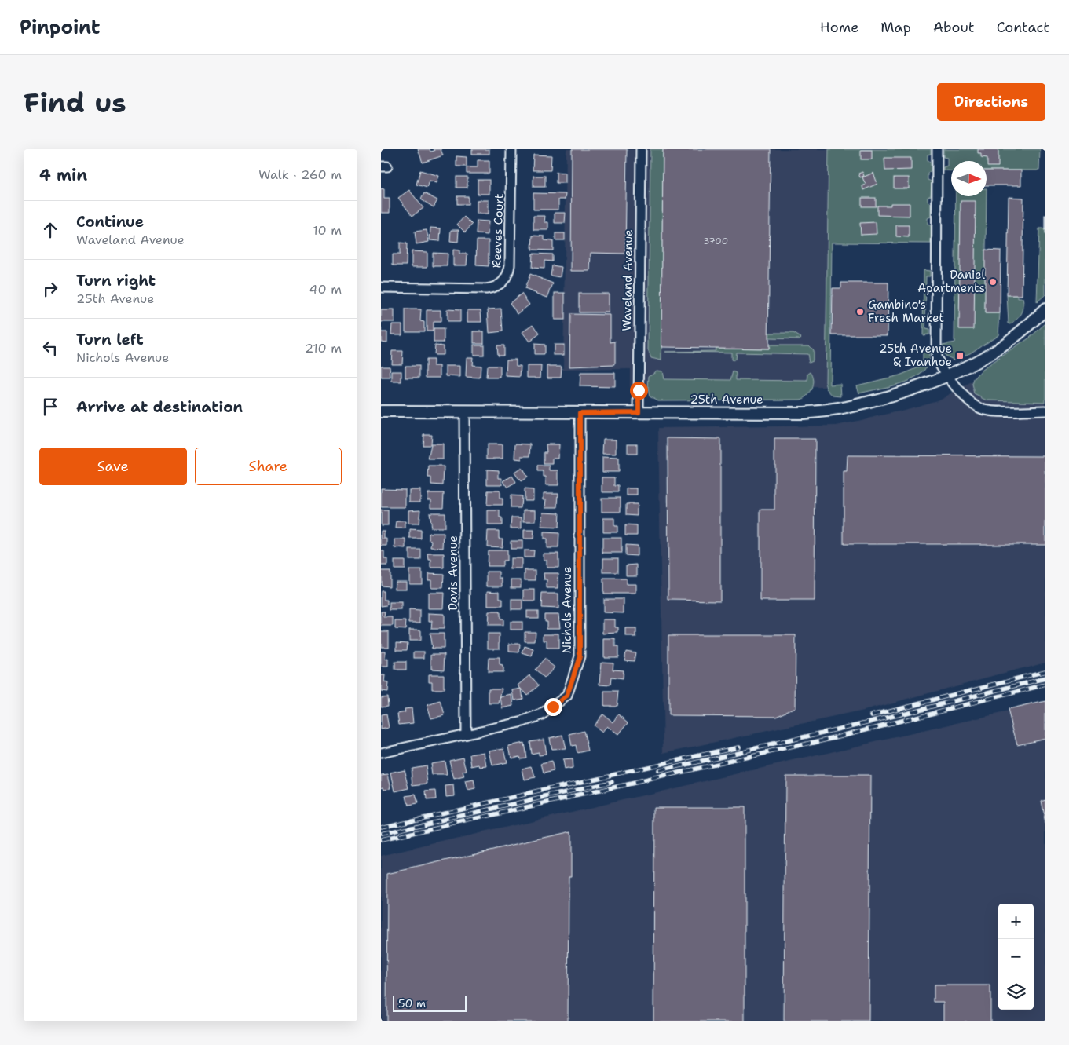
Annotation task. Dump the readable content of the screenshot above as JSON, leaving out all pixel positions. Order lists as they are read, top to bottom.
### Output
{
  "streets": {
    "street": [
      "Reeves Court",
      "Waveland Avenue",
      "25th Avenue",
      "Davis Avenue",
      "Nichols Avenue"
    ]
  },
  "crossings": [
    ["Waveland Avenue", "25th Avenue"],
    ["25th Avenue", "Davis Avenue"],
    ["25th Avenue", "Nichols Avenue"],
    ["Davis Avenue", "Nichols Avenue"]
  ],
  "places": {
    "other": ["Daniel Apartments", "Gambino's Fresh Market"],
    "transit": ["25th Avenue & Ivanhoe"]
  },
  "house_numbers": ["3700"],
  "scale_bar": "50 m",
  "north": "right",
  "page": {
    "header": "Pinpoint",
    "nav": [
      "Home",
      "Map",
      "About",
      "Contact"
    ],
    "buttons": [
      "Directions",
      ["Save", "Share"]
    ],
    "title": "Find us",
    "heading": ["4 min", "Walk · 260 m"],
    "list": [
      ["Continue", "Waveland Avenue", "10 m"],
      ["Turn right", "25th Avenue", "40 m"],
      ["Turn left", "Nichols Avenue", "210 m"],
      "Arrive at destination"
    ],
    "map_buttons": ["+", "−"],
    "scale": "50 m"
  }
}
